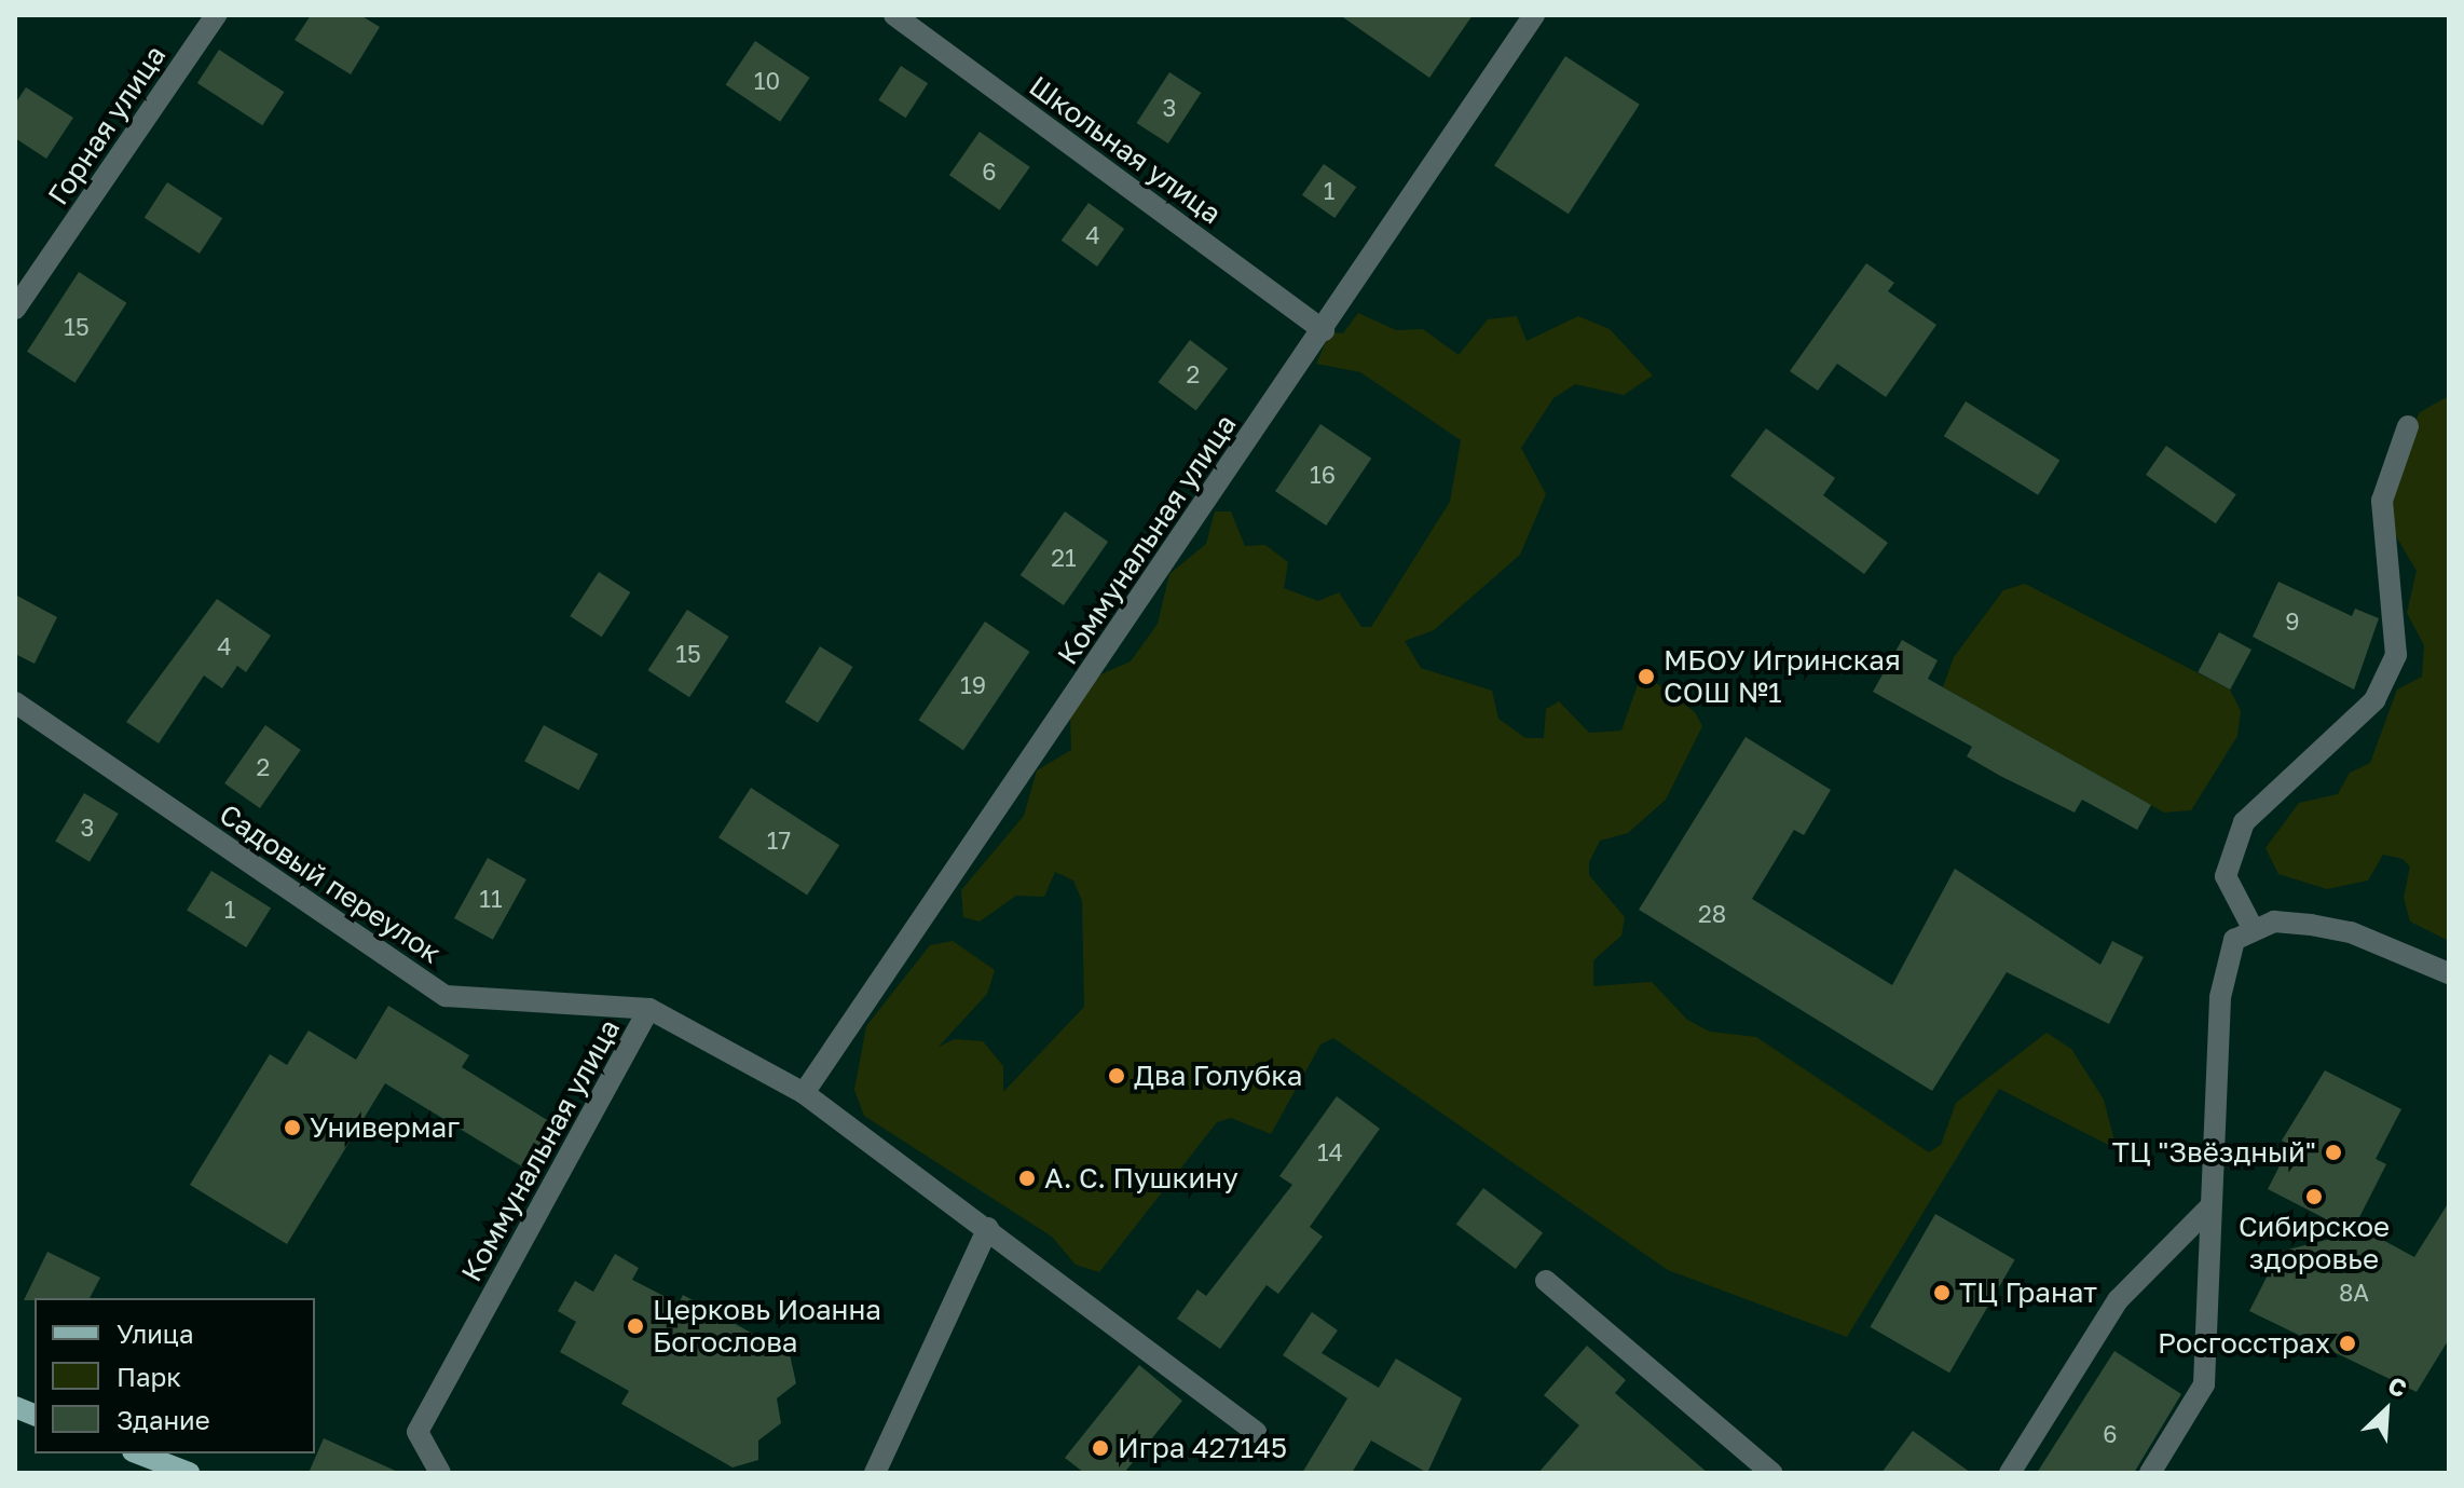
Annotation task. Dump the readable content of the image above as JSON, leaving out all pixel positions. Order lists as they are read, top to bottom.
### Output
{
  "streets": {
    "street": [
      "Горная улица",
      "Школьная улица",
      "Коммунальная улица",
      "Садовый переулок"
    ]
  },
  "crossings": [
    ["Школьная улица", "Коммунальная улица"],
    ["Коммунальная улица", "Садовый переулок"]
  ],
  "places": [
    "МБОУ Игринская СОШ №1",
    "Два Голубка",
    "Универмаг",
    "ТЦ \"Звёздный\"",
    "А. С. Пушкину",
    "Сибирское здоровье",
    "ТЦ Гранат",
    "Церковь Иоанна Богослова",
    "Росгосстрах",
    "Игра 427145"
  ],
  "house_numbers": [
    "10",
    "3",
    "6",
    "1",
    "4",
    "15",
    "2",
    "16",
    "21",
    "9",
    "4",
    "15",
    "19",
    "2",
    "3",
    "17",
    "11",
    "1",
    "28",
    "14",
    "8А",
    "6"
  ],
  "legend": ["Улица", "Парк", "Здание"],
  "north": "top right"
}
